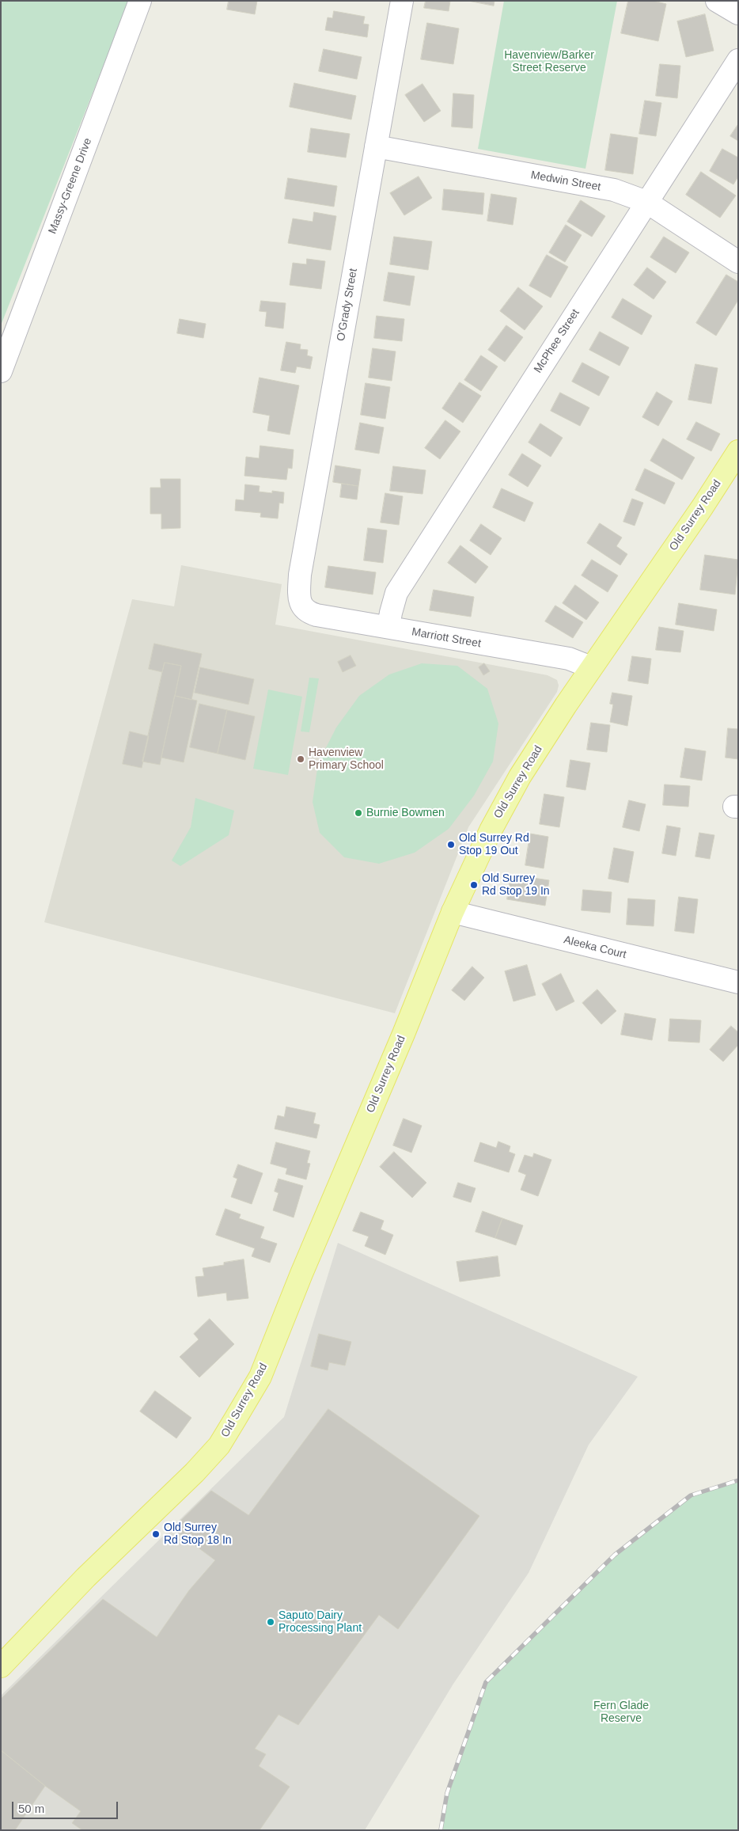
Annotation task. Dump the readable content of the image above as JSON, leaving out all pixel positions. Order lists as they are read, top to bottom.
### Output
{
  "streets": {
    "main road": ["Old Surrey Road"],
    "street": [
      "Medwin Street",
      "Massy-Greene Drive",
      "O'Grady Street",
      "McPhee Street",
      "Marriott Street",
      "Aleeka Court"
    ]
  },
  "crossings": [
    ["Medwin Street", "O'Grady Street"],
    ["Medwin Street", "McPhee Street"],
    ["O'Grady Street", "Marriott Street"],
    ["McPhee Street", "Marriott Street"],
    ["Old Surrey Road", "Marriott Street"],
    ["Old Surrey Road", "Aleeka Court"]
  ],
  "parks": ["Havenview/Barker Street Reserve", "Fern Glade Reserve"],
  "places": [
    "Havenview Primary School",
    "Burnie Bowmen",
    "Old Surrey Rd Stop 19 Out",
    "Old Surrey Rd Stop 19 In",
    "Old Surrey Rd Stop 18 In",
    "Saputo Dairy Processing Plant"
  ],
  "scale_bar": "50 m"
}
